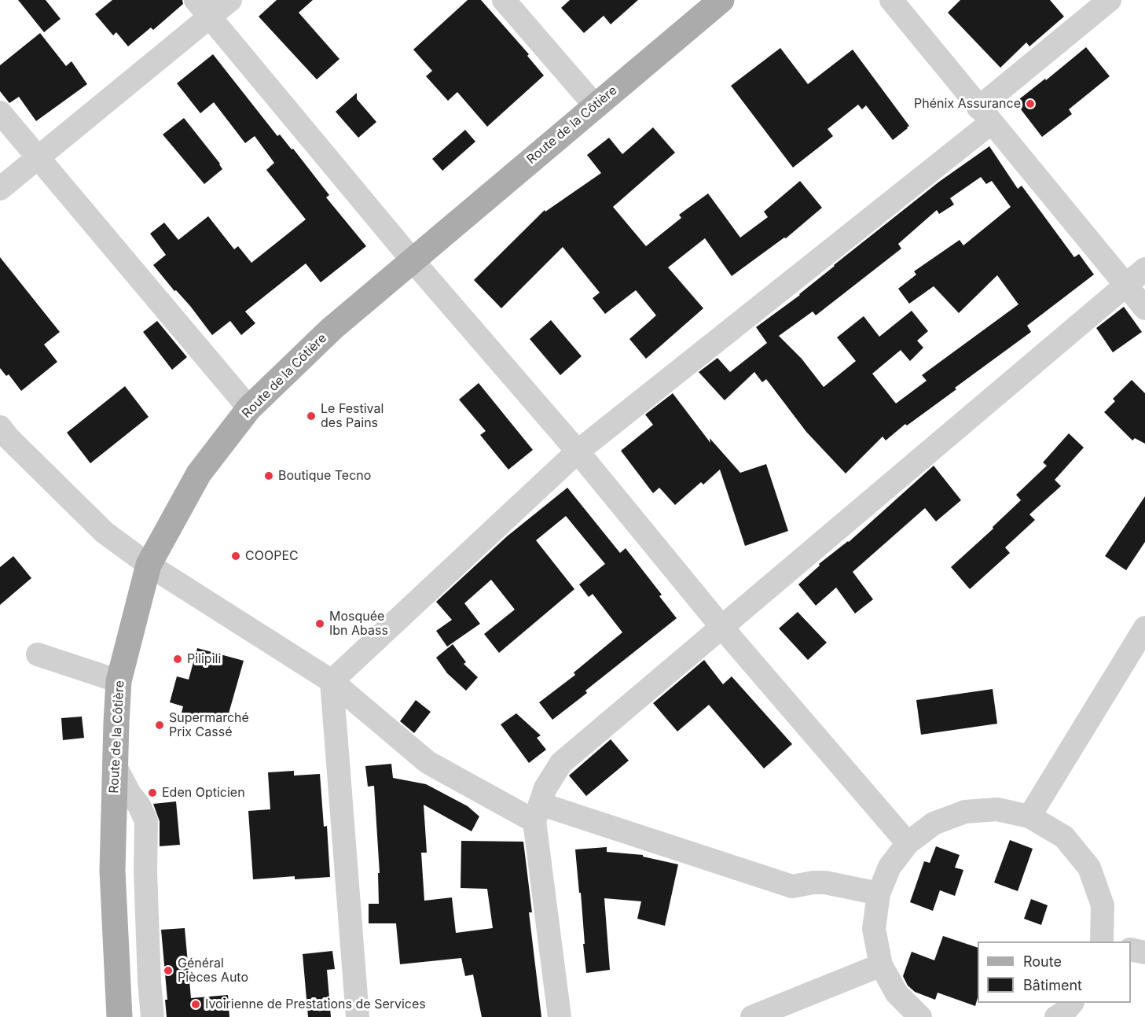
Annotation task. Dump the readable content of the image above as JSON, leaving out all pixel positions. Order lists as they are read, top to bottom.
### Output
{
  "streets": {
    "main road": ["Route de la Côtière"]
  },
  "places": [
    "Phénix Assurance",
    "Le Festival des Pains",
    "Boutique Tecno",
    "COOPEC",
    "Mosquée Ibn Abass",
    "Pilipili",
    "Supermarché Prix Cassé",
    "Eden Opticien",
    "Général Pièces Auto",
    "Ivoirienne de Prestations de Services"
  ],
  "legend": ["Route", "Bâtiment"]
}
